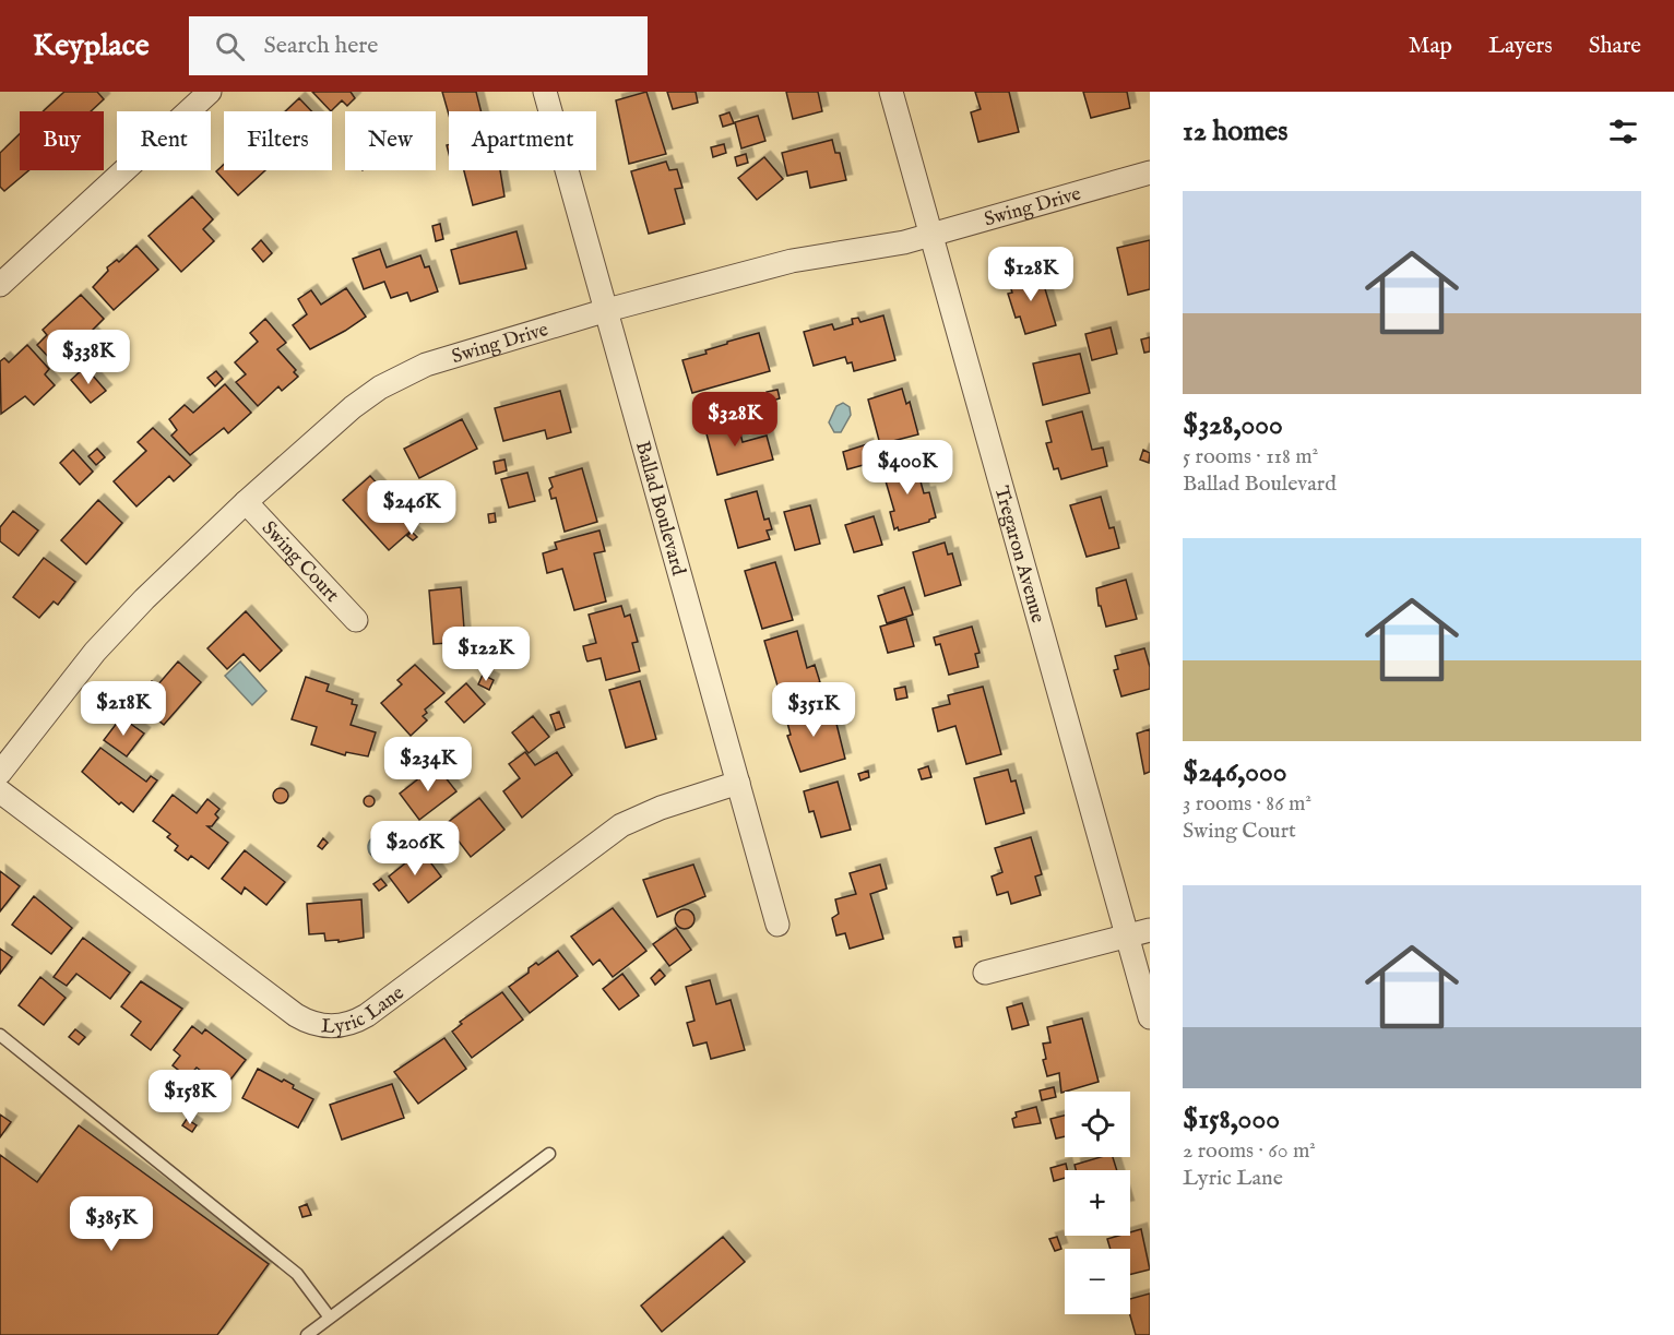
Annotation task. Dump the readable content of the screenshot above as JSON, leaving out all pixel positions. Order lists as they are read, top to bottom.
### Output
{
  "streets": {
    "street": [
      "Swing Drive",
      "Ballad Boulevard",
      "Tregaron Avenue",
      "Swing Court",
      "Lyric Lane"
    ]
  },
  "crossings": [
    ["Swing Drive", "Ballad Boulevard"],
    ["Swing Drive", "Tregaron Avenue"],
    ["Swing Drive", "Swing Court"],
    ["Ballad Boulevard", "Lyric Lane"]
  ],
  "page": {
    "header": "Keyplace",
    "search": "Search here",
    "nav": ["Map", "Layers", "Share"],
    "heading": "12 homes",
    "chip": [
      "Buy",
      "Rent",
      "Filters",
      "New",
      "Apartment"
    ],
    "list": [
      {
        "name": "$328,000",
        "note": "5 rooms · 118 m² · Ballad Boulevard"
      },
      {
        "name": "$246,000",
        "note": "3 rooms · 86 m² · Swing Court"
      },
      {
        "name": "$158,000",
        "note": "2 rooms · 60 m² · Lyric Lane"
      }
    ],
    "price": [
      "$128K",
      "$338K",
      "$328K",
      "$400K",
      "$246K",
      "$122K",
      "$218K",
      "$351K",
      "$234K",
      "$206K",
      "$158K",
      "$385K"
    ],
    "map_buttons": ["+", "−"]
  }
}
